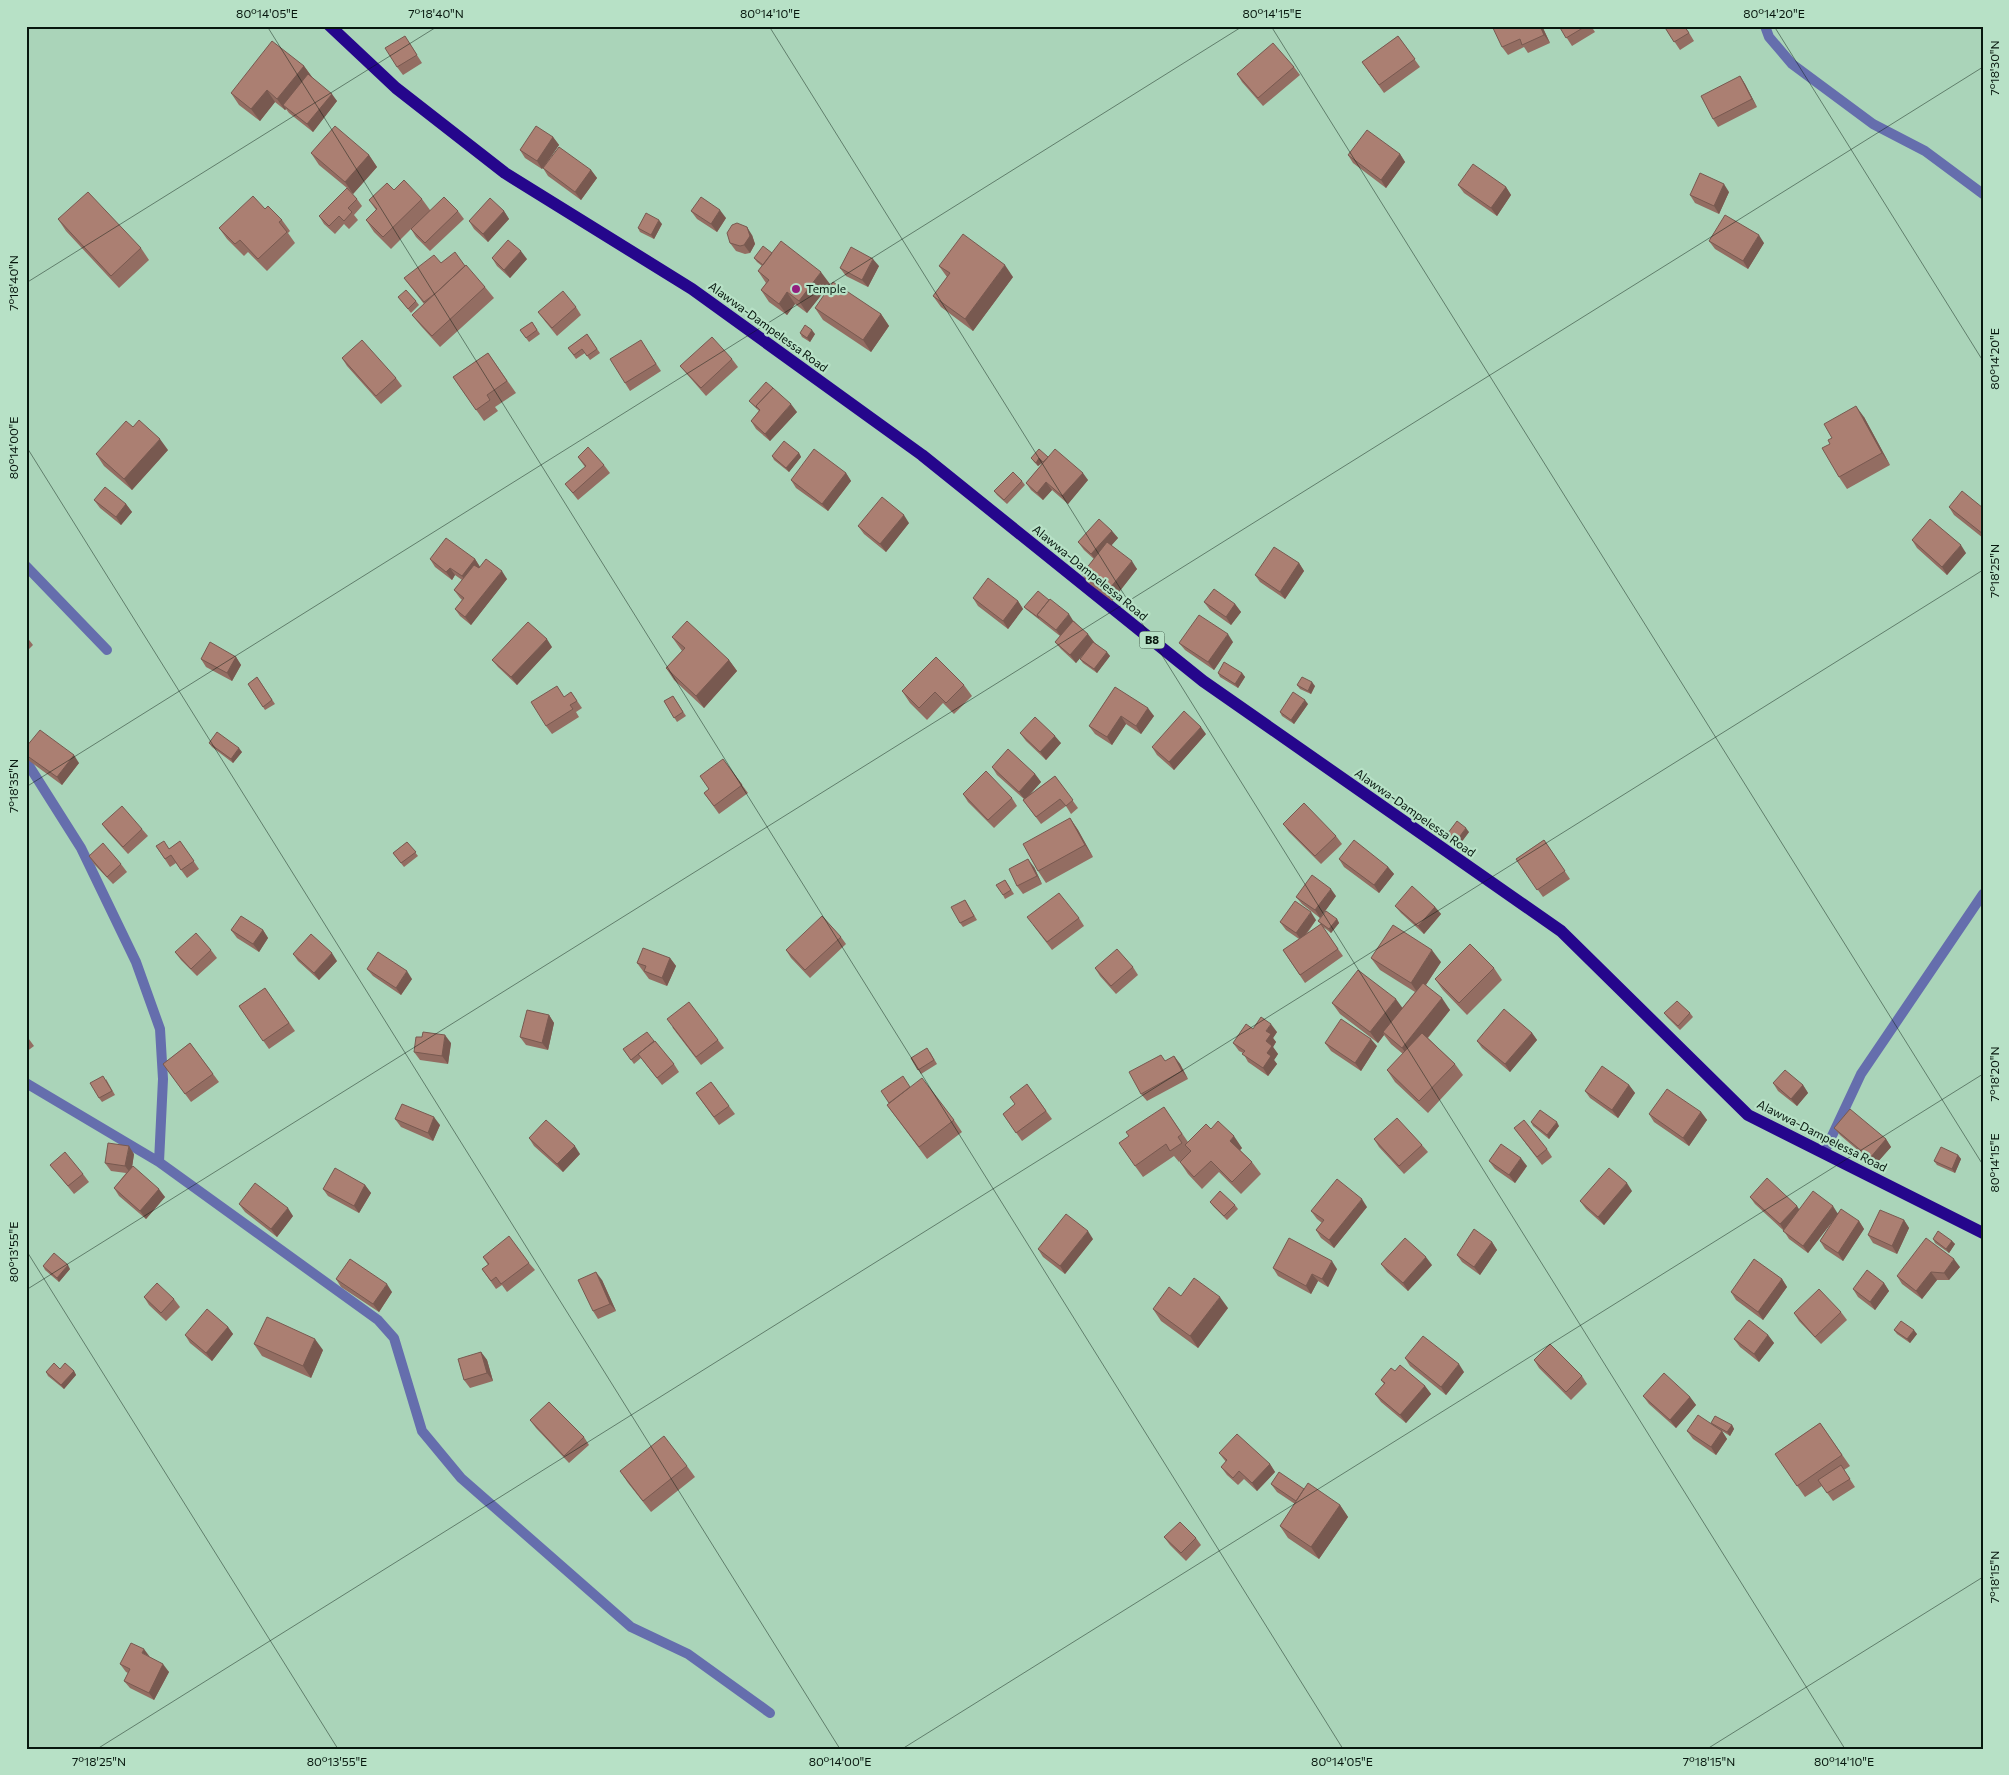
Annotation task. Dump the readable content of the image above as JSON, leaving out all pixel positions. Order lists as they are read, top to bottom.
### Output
{
  "streets": {
    "main road": ["Alawwa-Dampelessa Road", "B8"]
  },
  "places": ["Temple"],
  "coordinates": [
    "80°14'05\"E",
    "7°18'40\"N",
    "80°14'10\"E",
    "80°14'15\"E",
    "80°14'20\"E",
    "7°18'30\"N",
    "80°14'00\"E",
    "7°18'25\"N",
    "7°18'35\"N",
    "7°18'20\"N",
    "80°13'55\"E",
    "7°18'15\"N"
  ]
}
